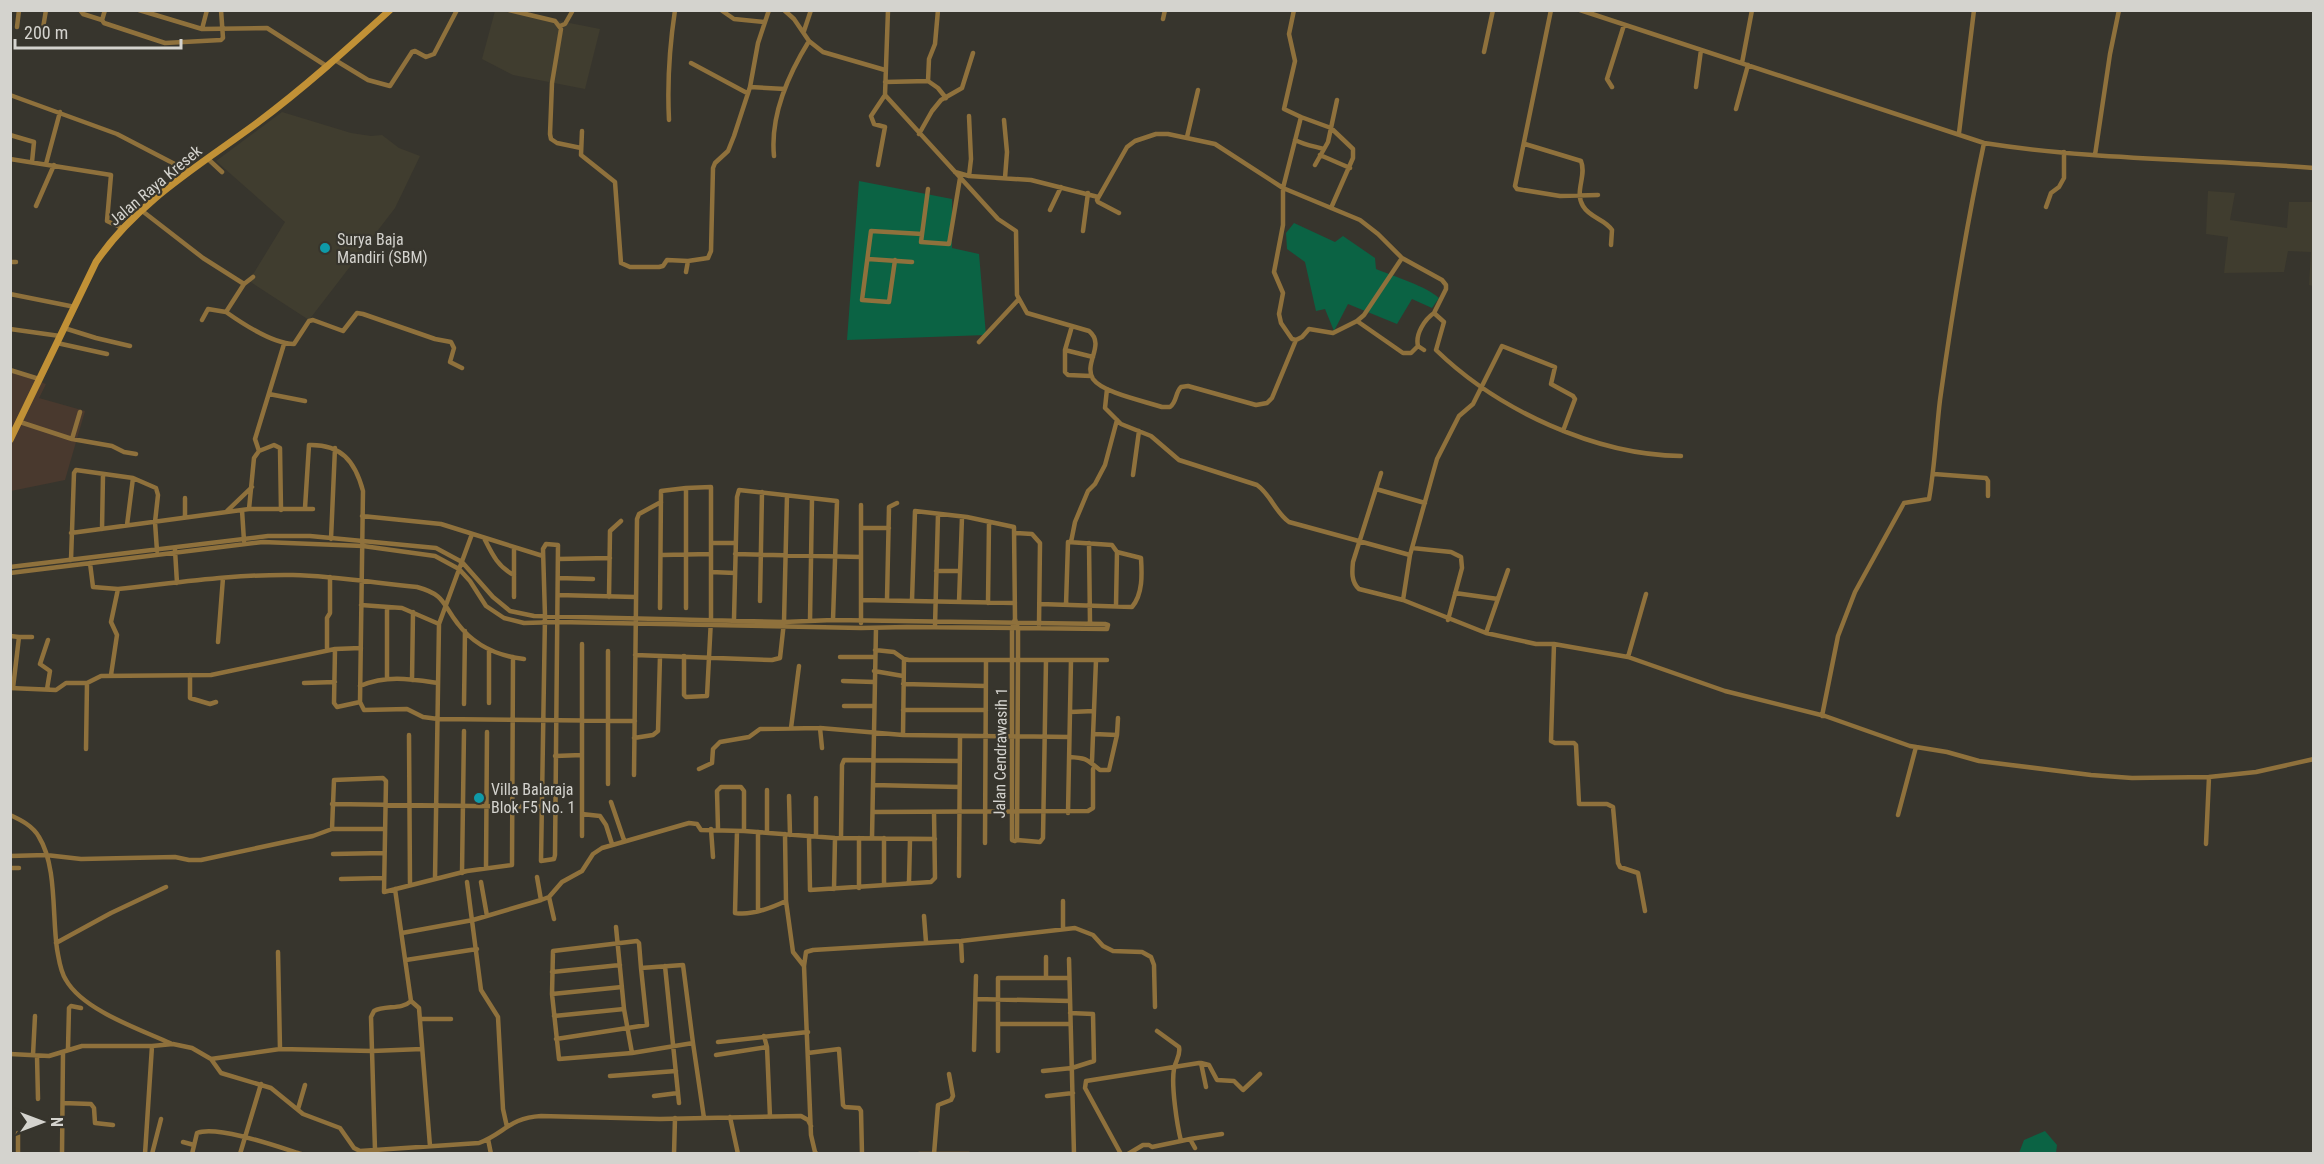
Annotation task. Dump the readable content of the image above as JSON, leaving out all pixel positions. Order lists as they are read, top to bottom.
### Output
{
  "streets": {
    "main road": ["Jalan Raya Kresek"],
    "street": ["Jalan Cendrawasih 1"]
  },
  "places": ["Surya Baja Mandiri (SBM)", "Villa Balaraja Blok F5 No. 1"],
  "scale_bar": "200 m",
  "north": "right"
}
